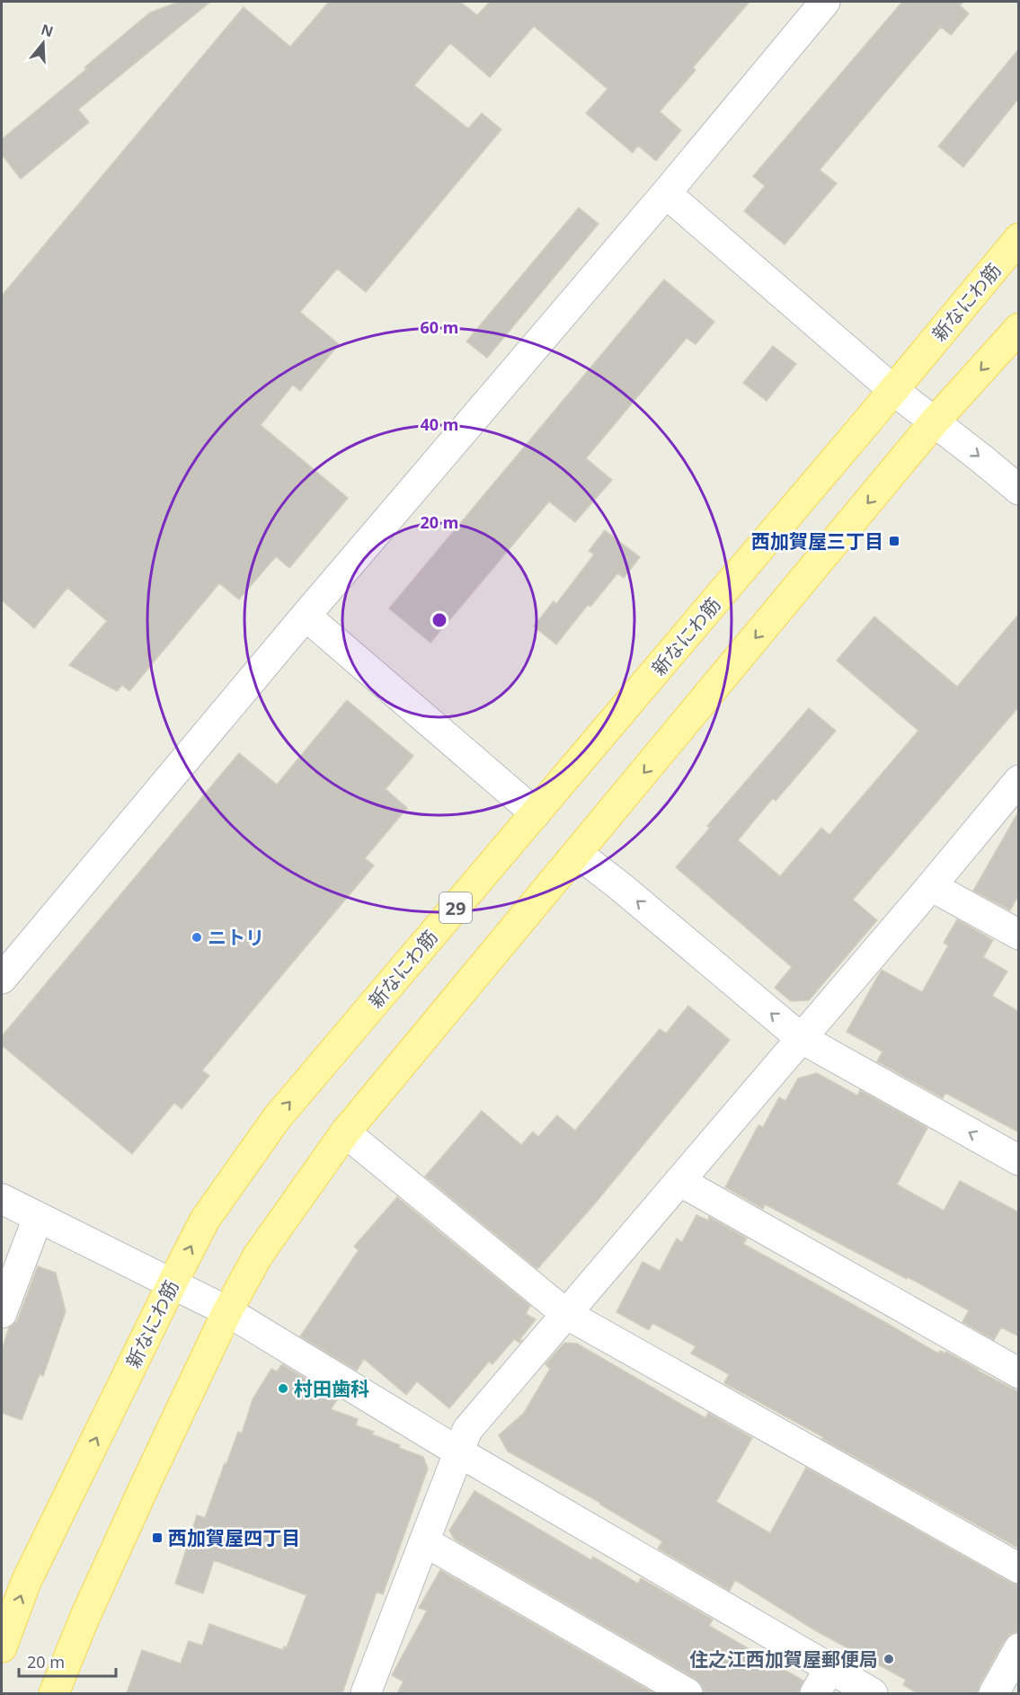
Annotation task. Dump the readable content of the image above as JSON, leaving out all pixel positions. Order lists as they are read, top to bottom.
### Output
{
  "streets": {
    "main road": ["新なにわ筋", "29"]
  },
  "places": {
    "transit": ["西加賀屋三丁目", "西加賀屋四丁目"],
    "other": ["ニトリ", "村田歯科", "住之江西加賀屋郵便局"]
  },
  "scale_bar": "20 m",
  "north": "top",
  "rings": ["60 m", "40 m", "20 m"]
}
